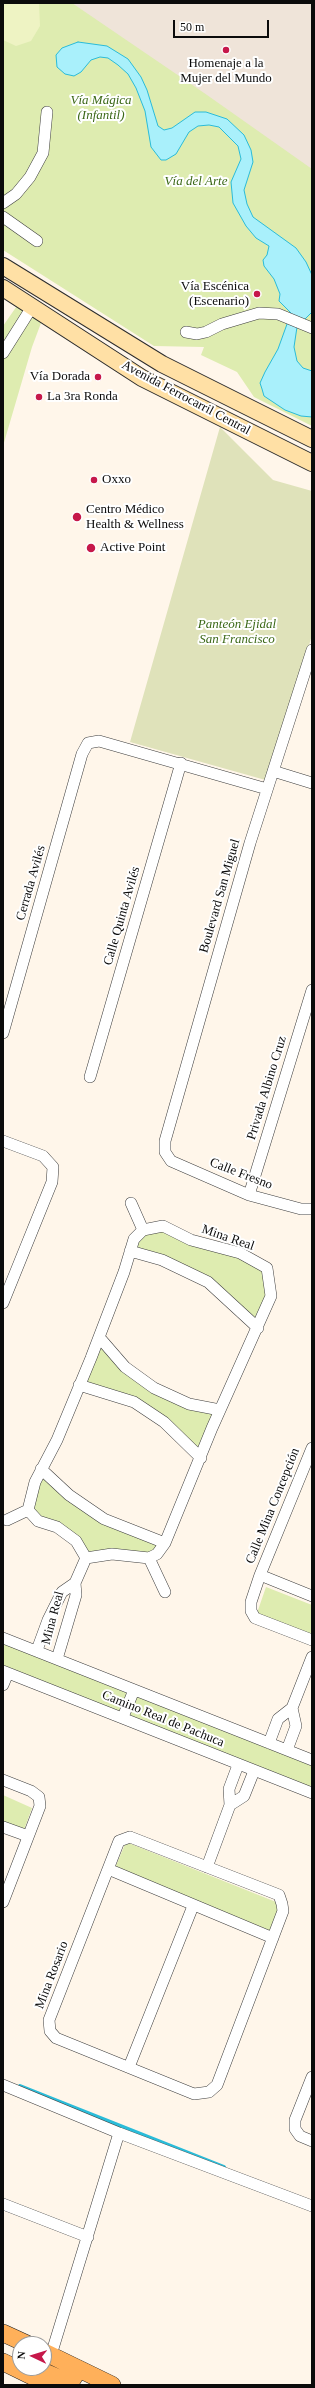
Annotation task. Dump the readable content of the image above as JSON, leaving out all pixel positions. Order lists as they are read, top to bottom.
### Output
{
  "streets": {
    "street": [
      "Avenida Ferrocarril Central",
      "Cerrada Avilés",
      "Boulevard San Miguel",
      "Calle Quinta Avilés",
      "Privada Albino Cruz",
      "Calle Fresno",
      "Mina Real",
      "Calle Mina Concepción",
      "Camino Real de Pachuca",
      "Mina Rosario"
    ]
  },
  "crossings": [
    ["Cerrada Avilés", "Calle Quinta Avilés"],
    ["Boulevard San Miguel", "Calle Fresno"],
    ["Privada Albino Cruz", "Calle Fresno"],
    ["Mina Real", "Camino Real de Pachuca"]
  ],
  "parks": ["Vía Mágica (Infantil)", "Vía del Arte", "Panteón Ejidal San Francisco"],
  "places": [
    "Homenaje a la Mujer del Mundo",
    "Vía Escénica (Escenario)",
    "Vía Dorada",
    "La 3ra Ronda",
    "Oxxo",
    "Centro Médico Health & Wellness",
    "Active Point"
  ],
  "scale_bar": "50 m",
  "north": "left"
}
